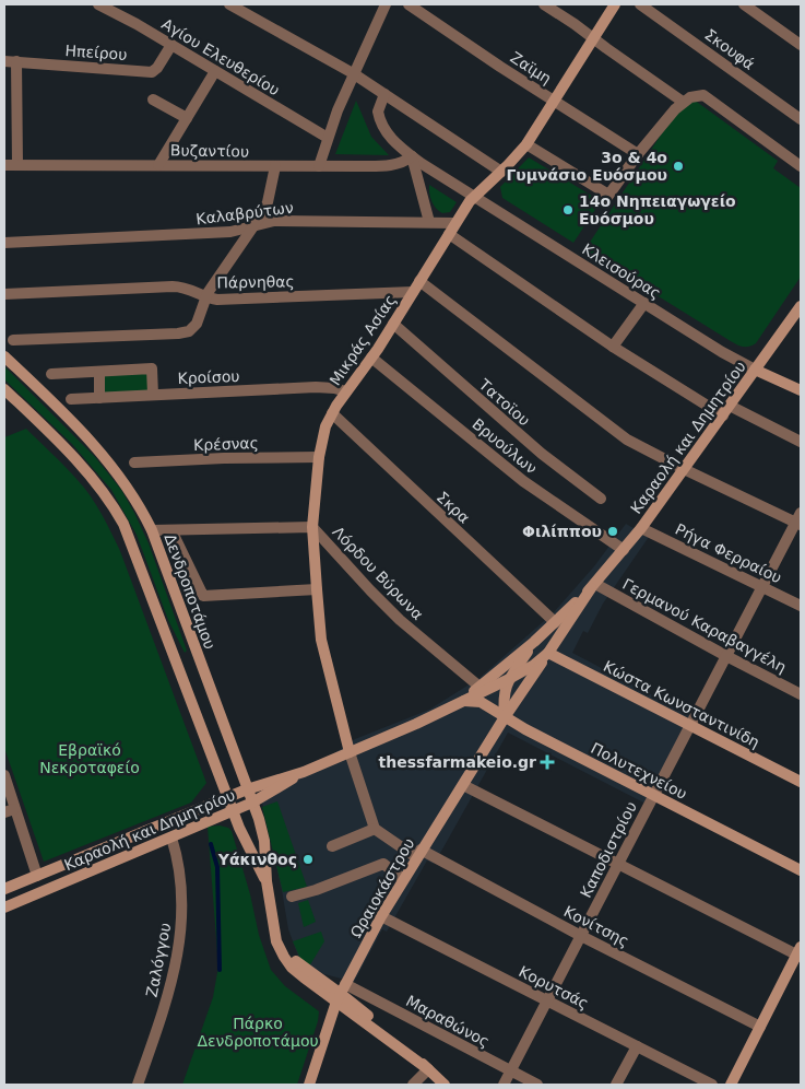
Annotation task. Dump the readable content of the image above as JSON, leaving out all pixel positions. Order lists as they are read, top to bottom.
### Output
{
  "streets": {
    "main road": [
      "Μικράς Ασίας",
      "Καραολή και Δημητρίου",
      "Δενδροποτάμου",
      "Κώστα Κωνσταντινίδη",
      "Πολυτεχνείου",
      "Ωραιοκάστρου"
    ],
    "street": [
      "Σκουφά",
      "Ηπείρου",
      "Αγίου Ελευθερίου",
      "Ζαϊμη",
      "Βυζαντίου",
      "Καλαβρύτων",
      "Κλεισούρας",
      "Πάρνηθας",
      "Κροίσου",
      "Τατοϊου",
      "Κρέσνας",
      "Βρυούλων",
      "Σκρα",
      "Ρήγα Φερραίου",
      "Λόρδου Βύρωνα",
      "Γερμανού Καραβαγγέλη",
      "Καποδιστρίου",
      "Κονίτσης",
      "Ζαλόγγου",
      "Κορυτσάς",
      "Μαραθώνος"
    ]
  },
  "crossings": [
    ["Ηπείρου", "Αγίου Ελευθερίου"],
    ["Ζαϊμη", "Μικράς Ασίας"],
    ["Καλαβρύτων", "Μικράς Ασίας"],
    ["Κλεισούρας", "Μικράς Ασίας"],
    ["Κλεισούρας", "Καραολή και Δημητρίου"],
    ["Πάρνηθας", "Μικράς Ασίας"],
    ["Μικράς Ασίας", "Κροίσου"],
    ["Μικράς Ασίας", "Τατοϊου"],
    ["Μικράς Ασίας", "Καραολή και Δημητρίου"],
    ["Μικράς Ασίας", "Κρέσνας"],
    ["Μικράς Ασίας", "Βρυούλων"],
    ["Μικράς Ασίας", "Σκρα"],
    ["Μικράς Ασίας", "Λόρδου Βύρωνα"],
    ["Καραολή και Δημητρίου", "Βρυούλων"],
    ["Καραολή και Δημητρίου", "Ρήγα Φερραίου"],
    ["Καραολή και Δημητρίου", "Δενδροποτάμου"],
    ["Καραολή και Δημητρίου", "Γερμανού Καραβαγγέλη"],
    ["Καραολή και Δημητρίου", "Πολυτεχνείου"],
    ["Καραολή και Δημητρίου", "Ωραιοκάστρου"],
    ["Καραολή και Δημητρίου", "Ζαλόγγου"],
    ["Ρήγα Φερραίου", "Καποδιστρίου"],
    ["Λόρδου Βύρωνα", "Δενδροποτάμου"],
    ["Δενδροποτάμου", "Ωραιοκάστρου"],
    ["Δενδροποτάμου", "Μαραθώνος"],
    ["Γερμανού Καραβαγγέλη", "Καποδιστρίου"],
    ["Γερμανού Καραβαγγέλη", "Ωραιοκάστρου"],
    ["Κώστα Κωνσταντινίδη", "Καποδιστρίου"],
    ["Κώστα Κωνσταντινίδη", "Ωραιοκάστρου"],
    ["Πολυτεχνείου", "Καποδιστρίου"],
    ["Πολυτεχνείου", "Ωραιοκάστρου"],
    ["Καποδιστρίου", "Κονίτσης"],
    ["Καποδιστρίου", "Κορυτσάς"],
    ["Καποδιστρίου", "Μαραθώνος"],
    ["Ωραιοκάστρου", "Κονίτσης"],
    ["Ωραιοκάστρου", "Κορυτσάς"],
    ["Ωραιοκάστρου", "Μαραθώνος"]
  ],
  "parks": ["Εβραϊκό Νεκροταφείο", "Πάρκο Δενδροποτάμου"],
  "places": {
    "other": [
      "3ο & 4ο Γυμνάσιο Ευόσμου",
      "14ο Νηπειαγωγείο Ευόσμου",
      "Φιλίππου",
      "Υάκινθος"
    ],
    "health": ["thessfarmakeio.gr"]
  }
}
